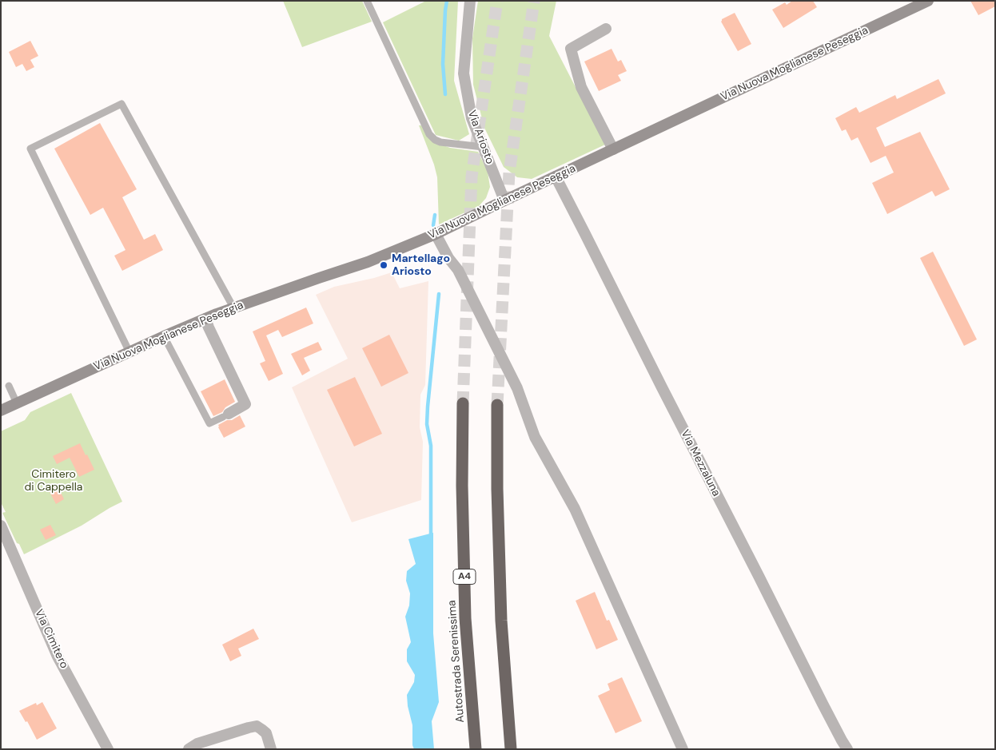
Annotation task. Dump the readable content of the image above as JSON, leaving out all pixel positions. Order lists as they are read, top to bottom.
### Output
{
  "streets": {
    "highway": ["A4", "Autostrada Serenissima"],
    "main road": ["Via Nuova Moglianese Peseggia"],
    "street": ["Via Ariosto", "Via Mezzaluna", "Via Cimitero"]
  },
  "crossings": [
    ["Via Nuova Moglianese Peseggia", "Via Ariosto"],
    ["Via Nuova Moglianese Peseggia", "Via Mezzaluna"]
  ],
  "parks": ["Cimitero di Cappella"],
  "places": ["Martellago Ariosto"]
}
